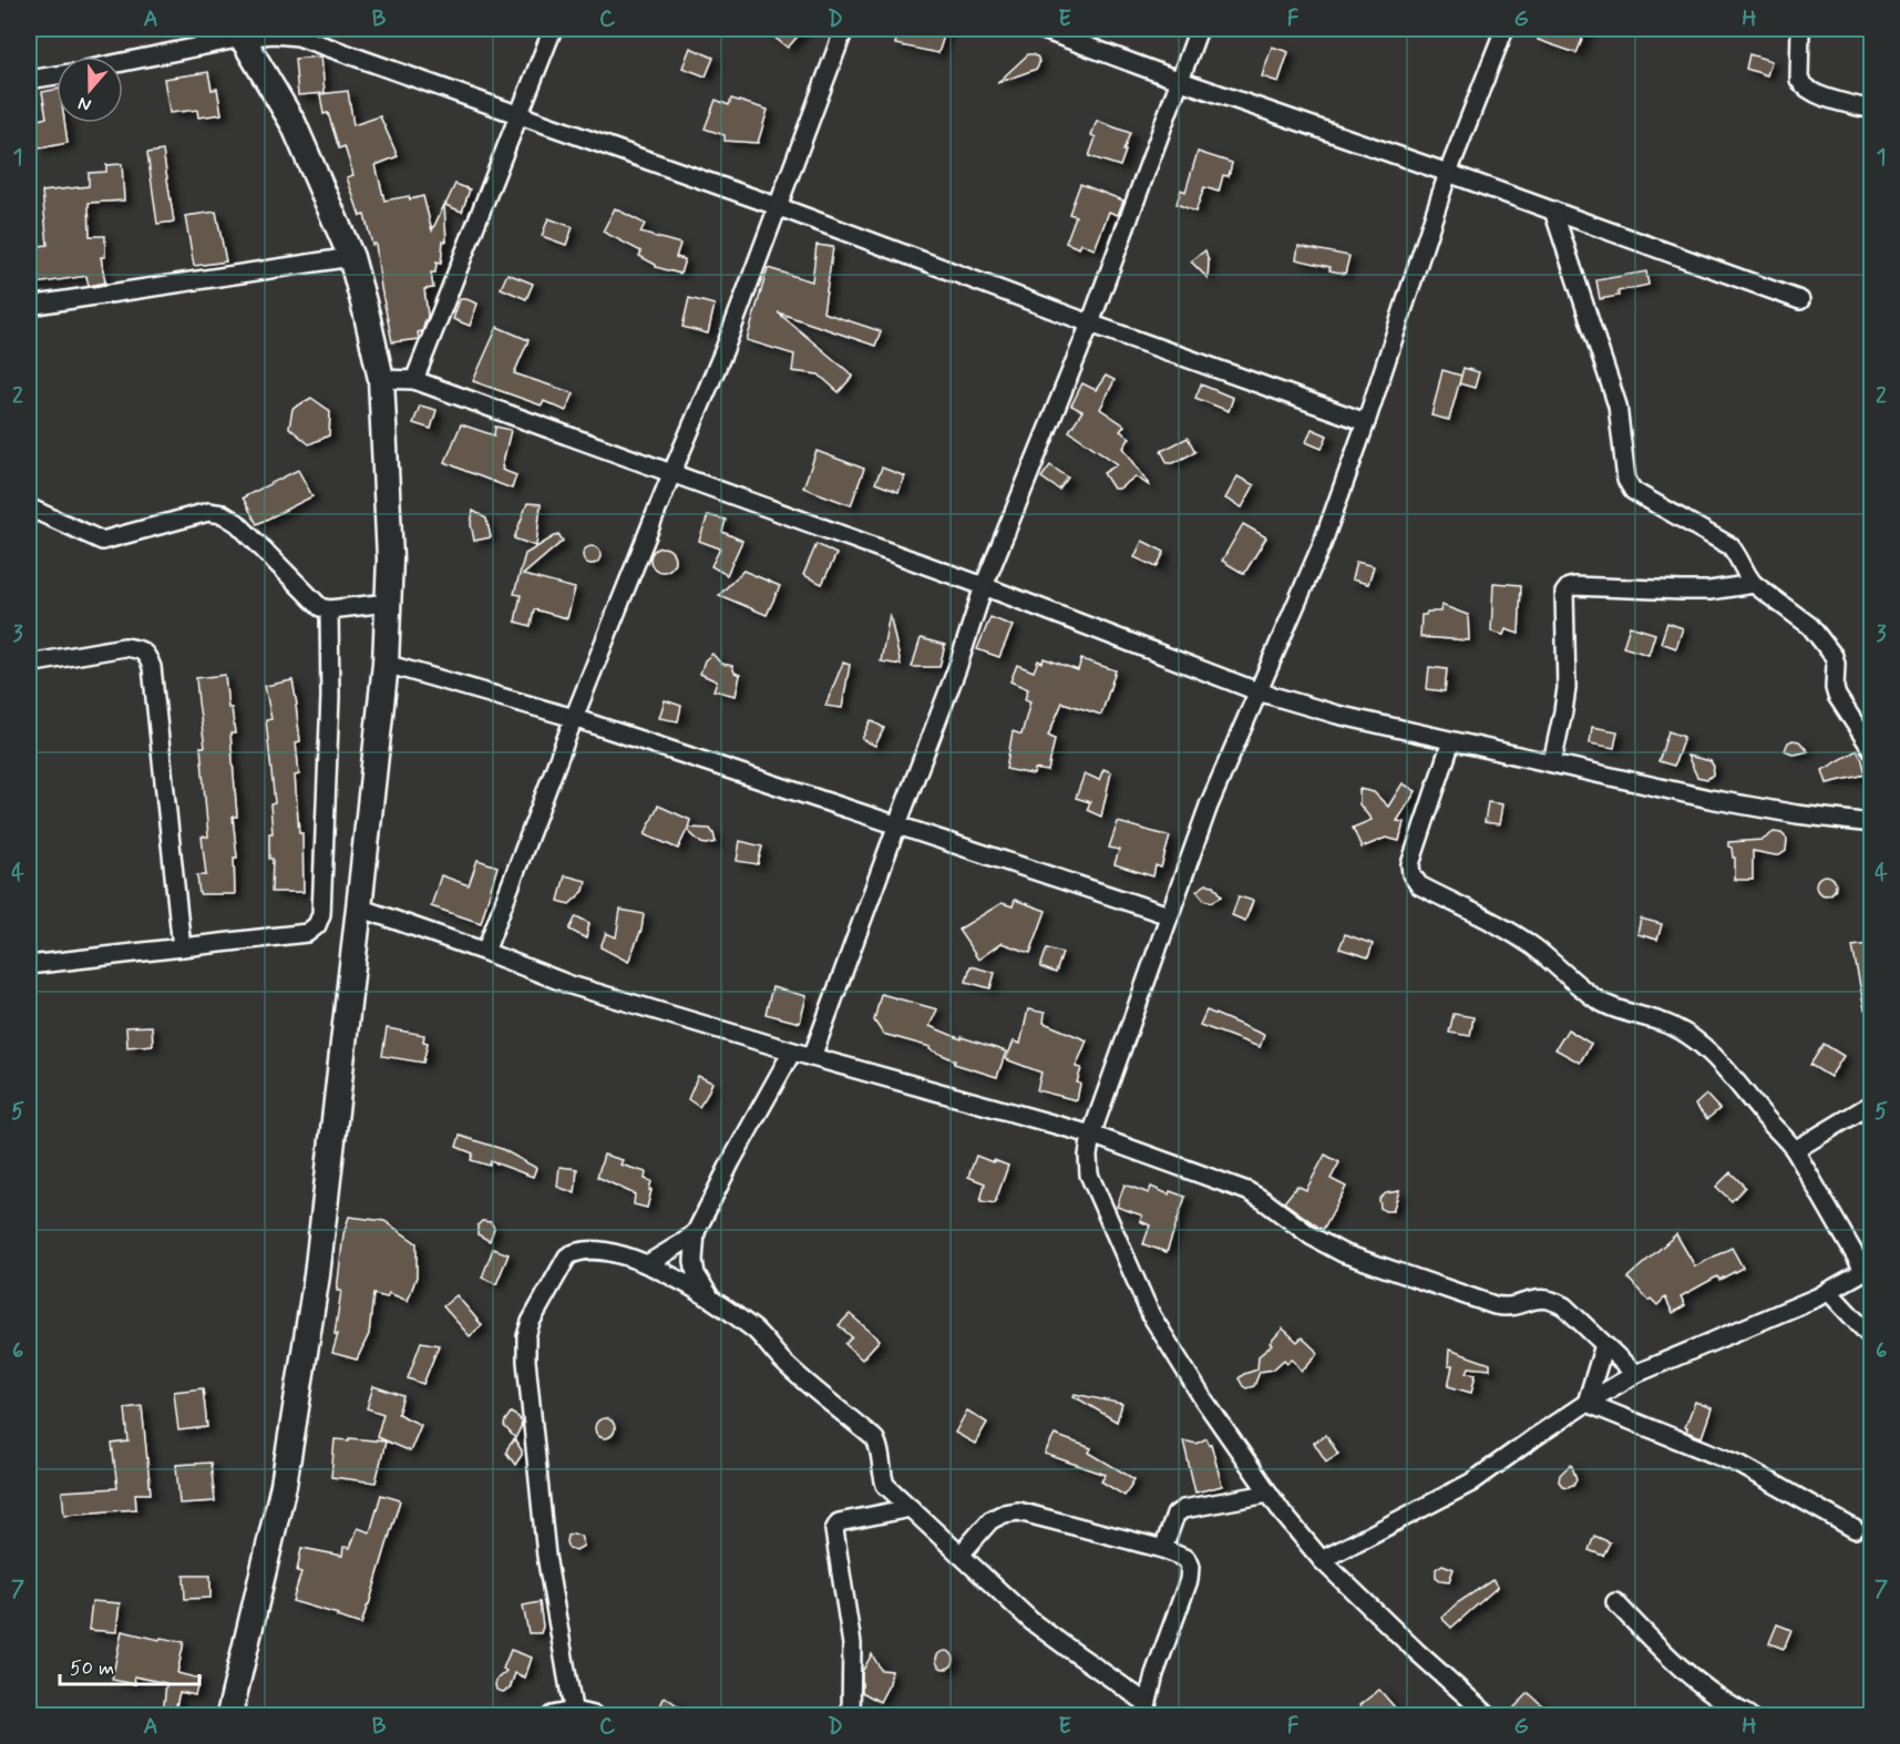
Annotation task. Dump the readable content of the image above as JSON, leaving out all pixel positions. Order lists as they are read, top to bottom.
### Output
{
  "scale_bar": "50 m",
  "north": "bottom",
  "grid": {
    "columns": [
      "A",
      "B",
      "C",
      "D",
      "E",
      "F",
      "G",
      "H"
    ],
    "rows": [
      "1",
      "2",
      "3",
      "4",
      "5",
      "6",
      "7"
    ]
  }
}
